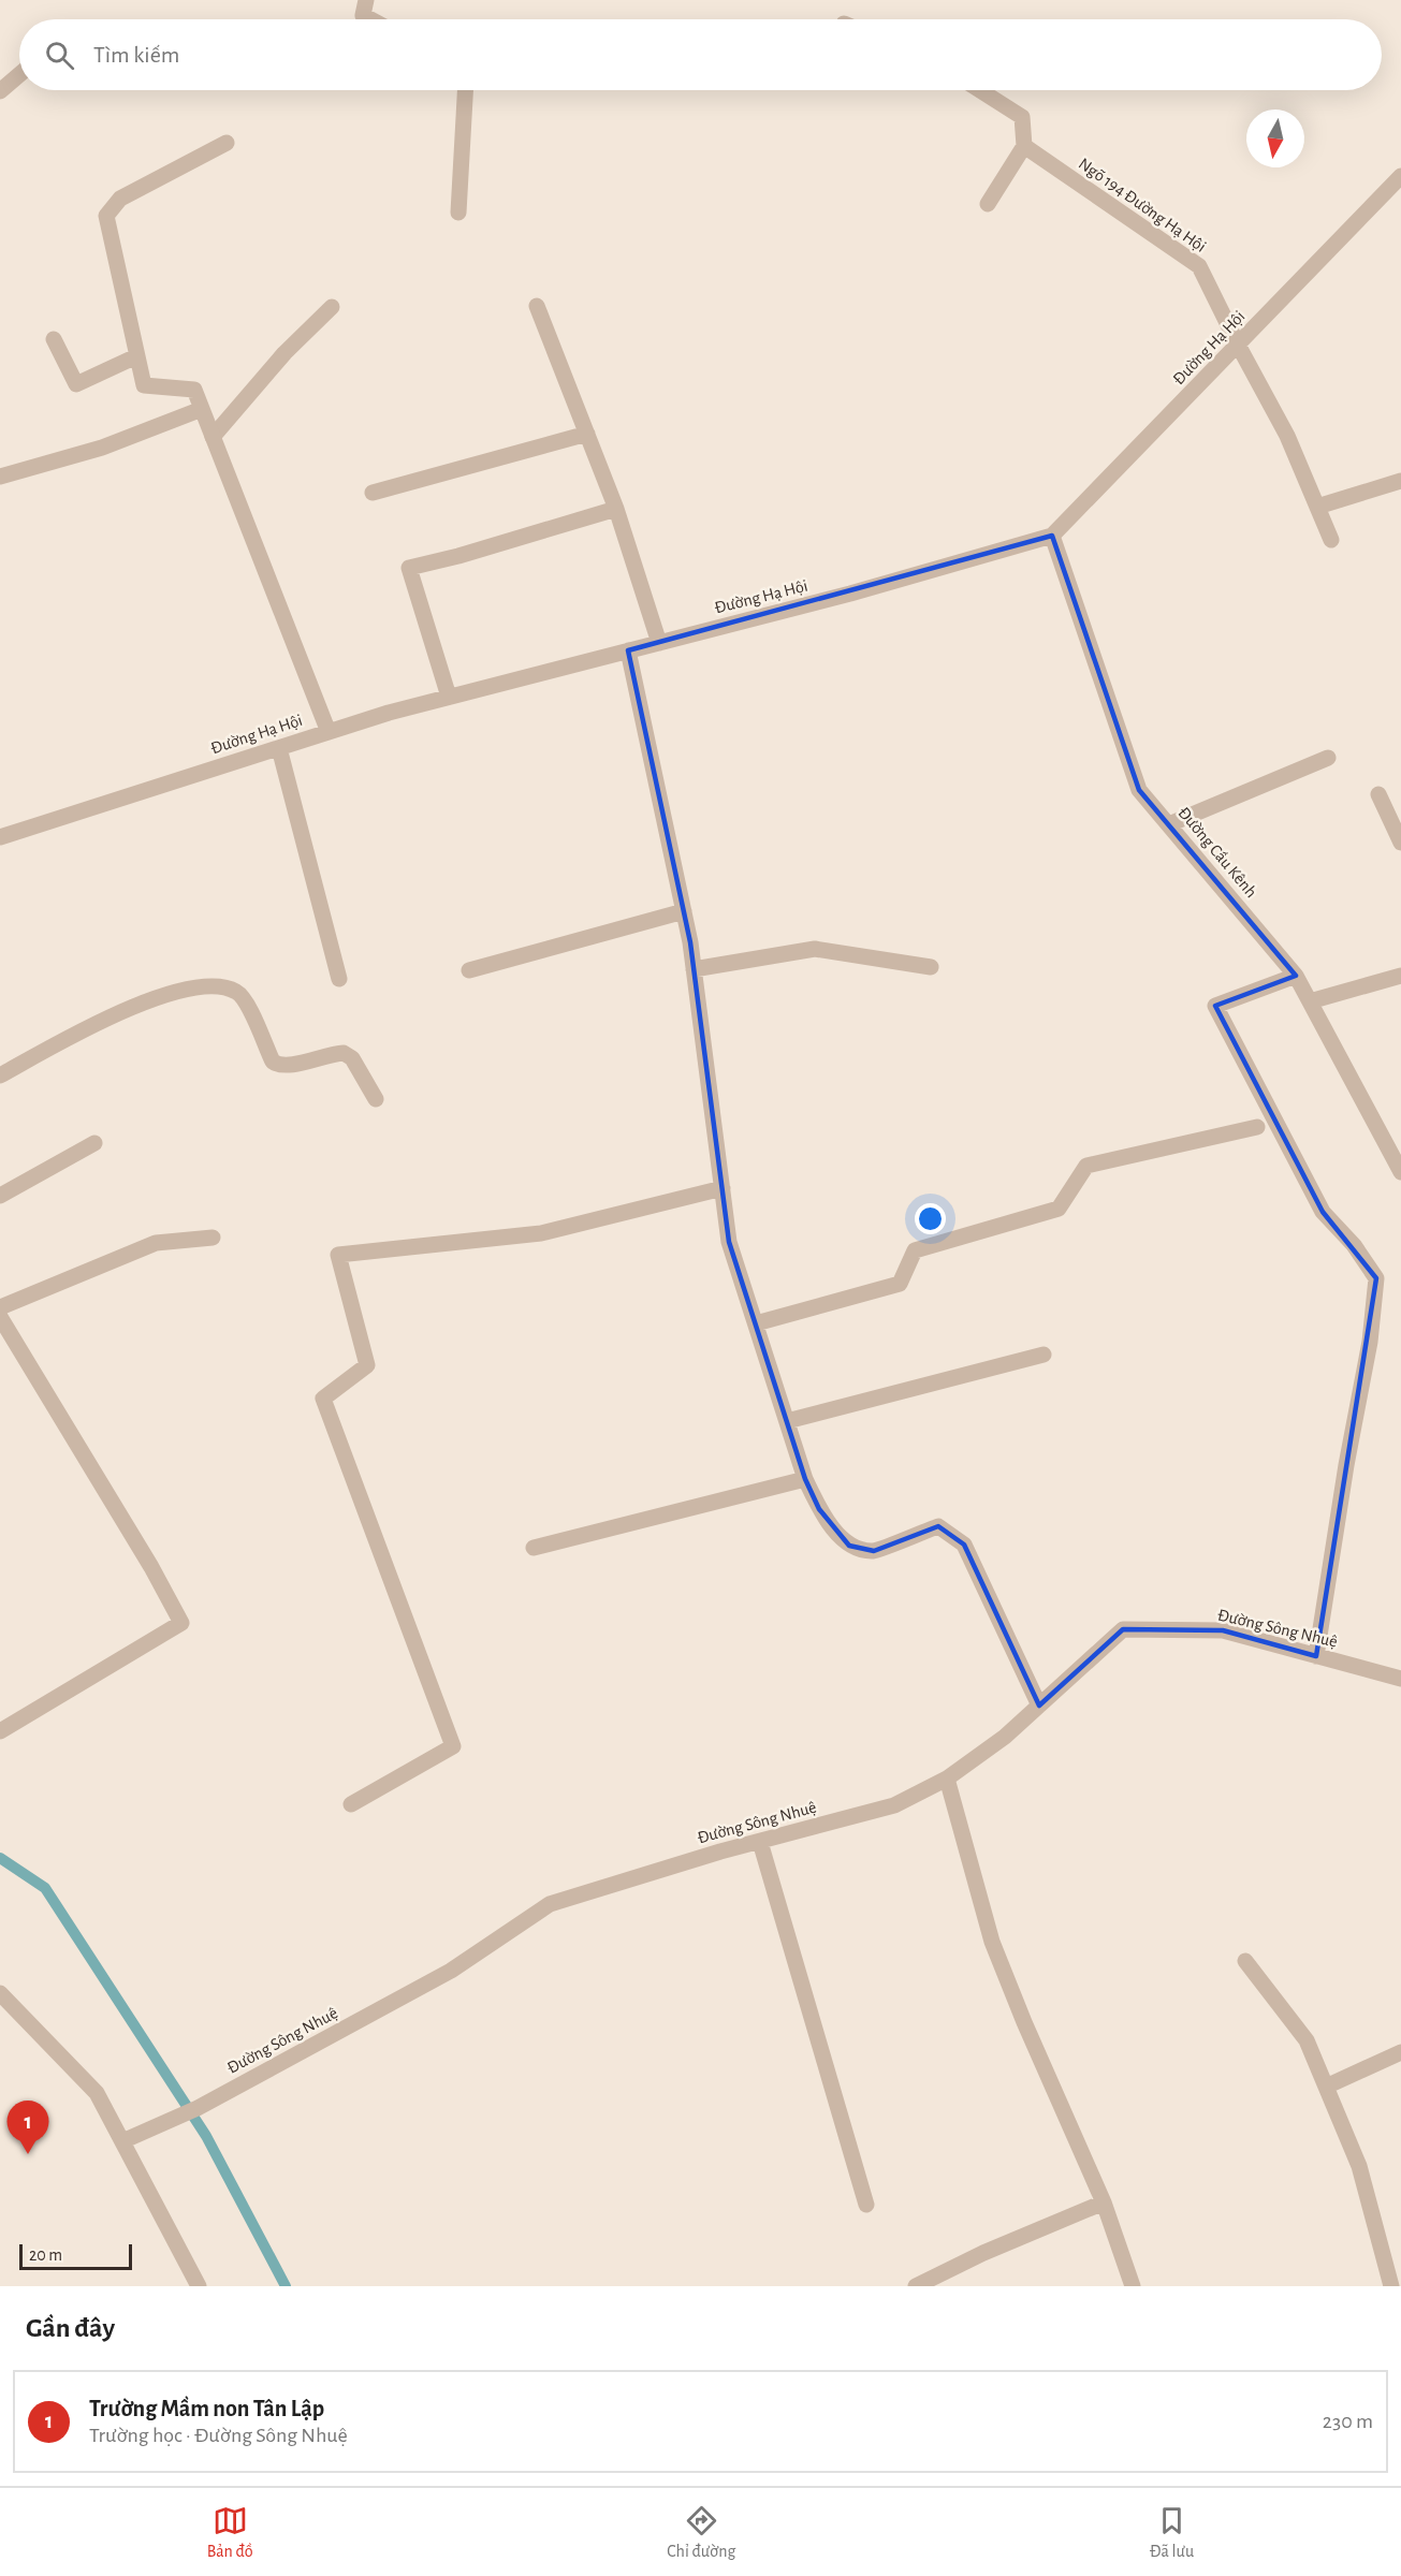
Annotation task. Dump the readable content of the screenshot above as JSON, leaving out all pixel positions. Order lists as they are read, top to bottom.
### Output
{
  "streets": {
    "street": [
      "Ngõ 194 Đường Hạ Hội",
      "Đường Hạ Hội",
      "Đường Cầu Kênh",
      "Đường Sông Nhuệ"
    ]
  },
  "crossings": [
    ["Ngõ 194 Đường Hạ Hội", "Đường Hạ Hội"],
    ["Đường Hạ Hội", "Đường Cầu Kênh"]
  ],
  "scale_bar": "20 m",
  "north": "bottom",
  "page": {
    "search": "Tìm kiếm",
    "pins": "1",
    "scale": "20 m",
    "heading": "Gần đây",
    "list": [
      {
        "mark": "1",
        "name": "Trường Mầm non Tân Lập",
        "note": "Trường học · Đường Sông Nhuệ",
        "value": "230 m"
      }
    ],
    "nav": ["Bản đồ", "Chỉ đường", "Đã lưu"]
  }
}
